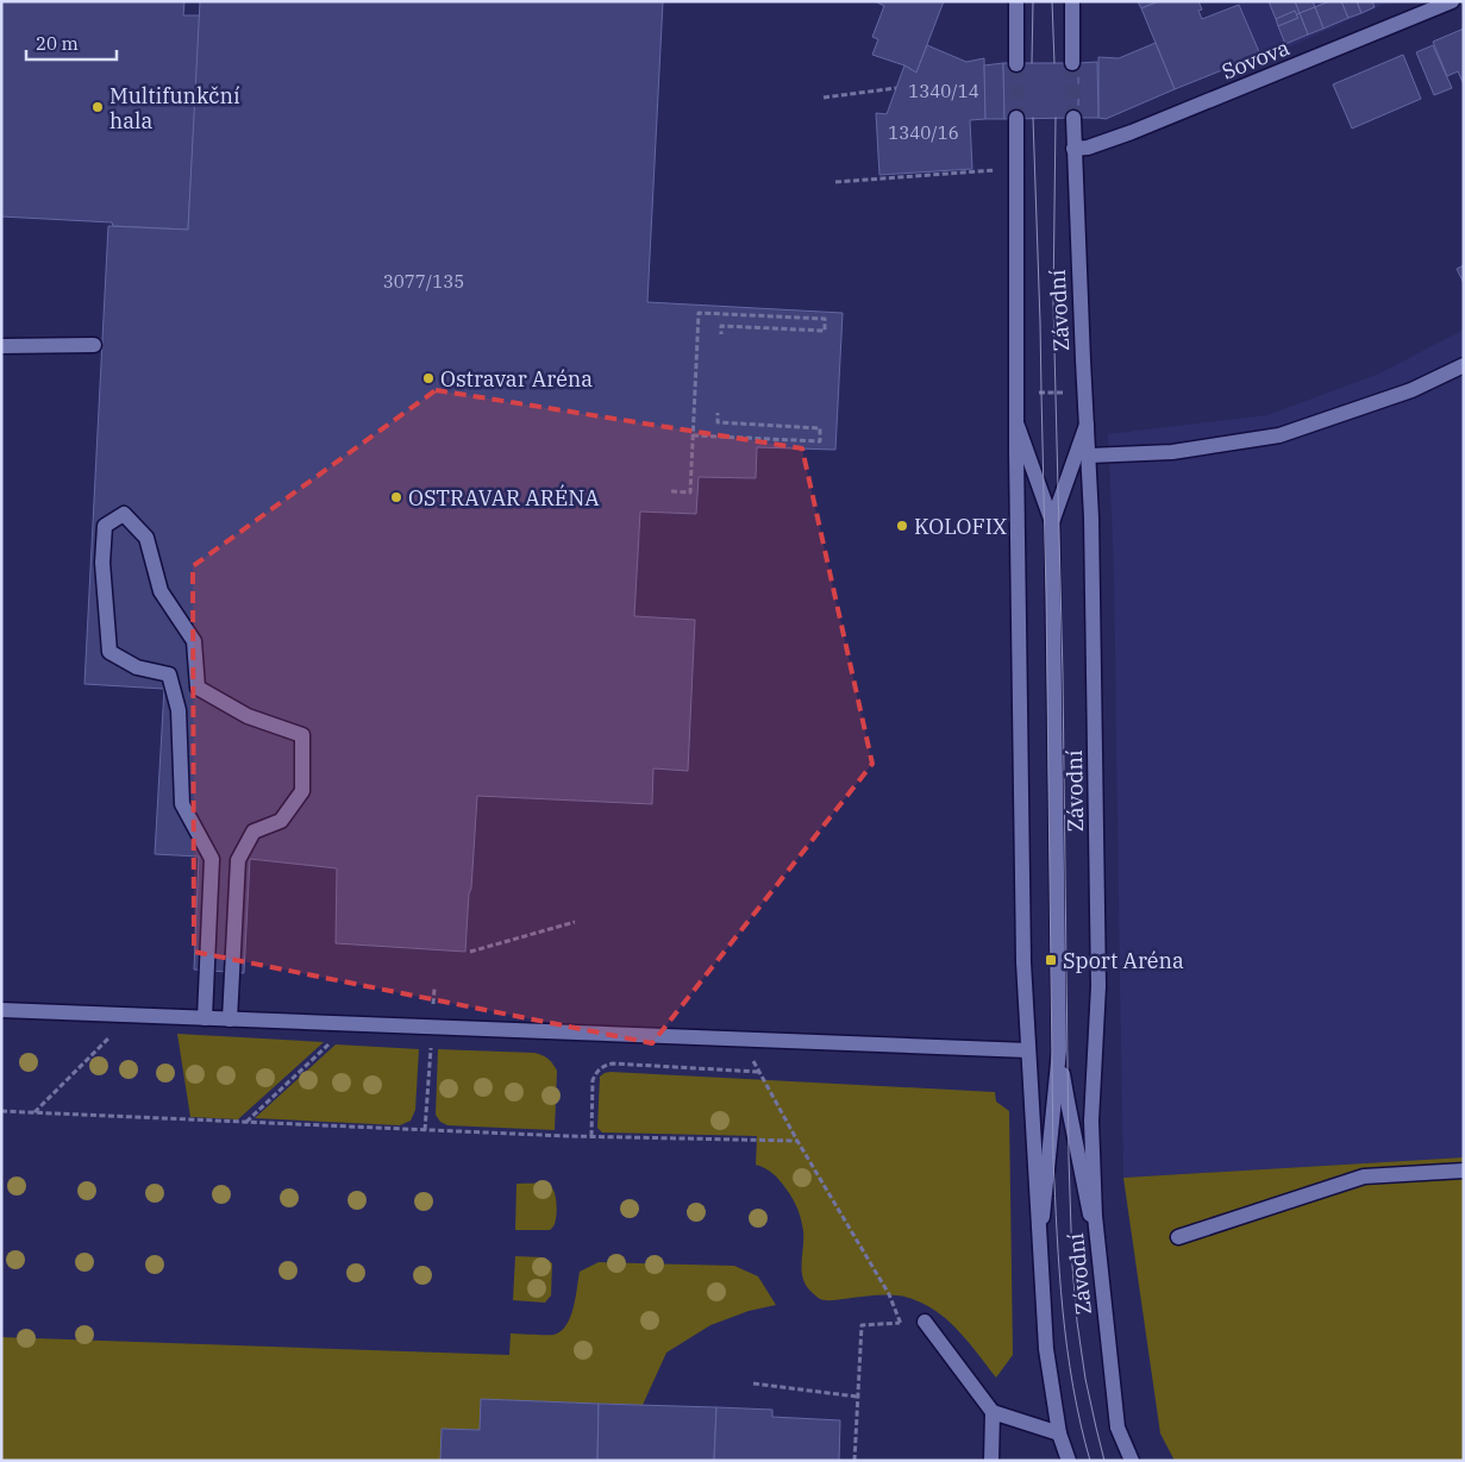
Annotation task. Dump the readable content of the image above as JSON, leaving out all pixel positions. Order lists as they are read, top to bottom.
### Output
{
  "streets": {
    "street": ["Sovova", "Závodní"]
  },
  "crossings": [
    ["Sovova", "Závodní"]
  ],
  "places": {
    "other": [
      "Multifunkční hala",
      "Ostravar Aréna",
      "OSTRAVAR ARÉNA",
      "KOLOFIX"
    ],
    "transit": ["Sport Aréna"]
  },
  "house_numbers": ["1340/14", "1340/16", "3077/135"],
  "scale_bar": "20 m"
}
